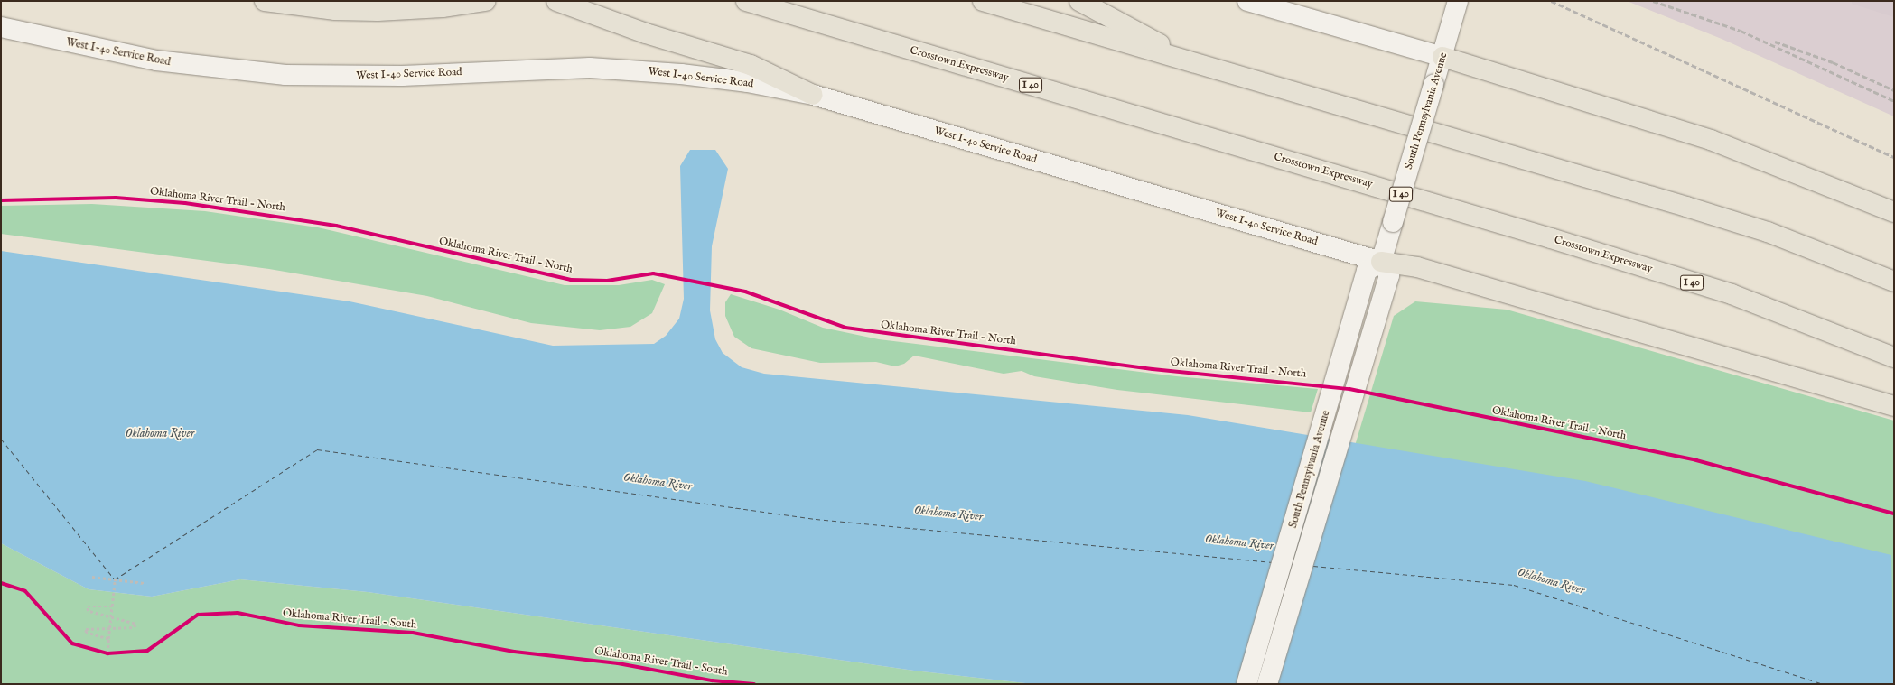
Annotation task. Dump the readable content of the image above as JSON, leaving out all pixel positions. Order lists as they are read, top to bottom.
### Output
{
  "streets": {
    "main road": [
      "West I-40 Service Road",
      "Crosstown Expressway",
      "I 40",
      "South Pennsylvania Avenue"
    ],
    "cycle path": ["Oklahoma River Trail - North", "Oklahoma River Trail - South"]
  },
  "crossings": [
    ["West I-40 Service Road", "South Pennsylvania Avenue"]
  ],
  "water": ["Oklahoma River"]
}
